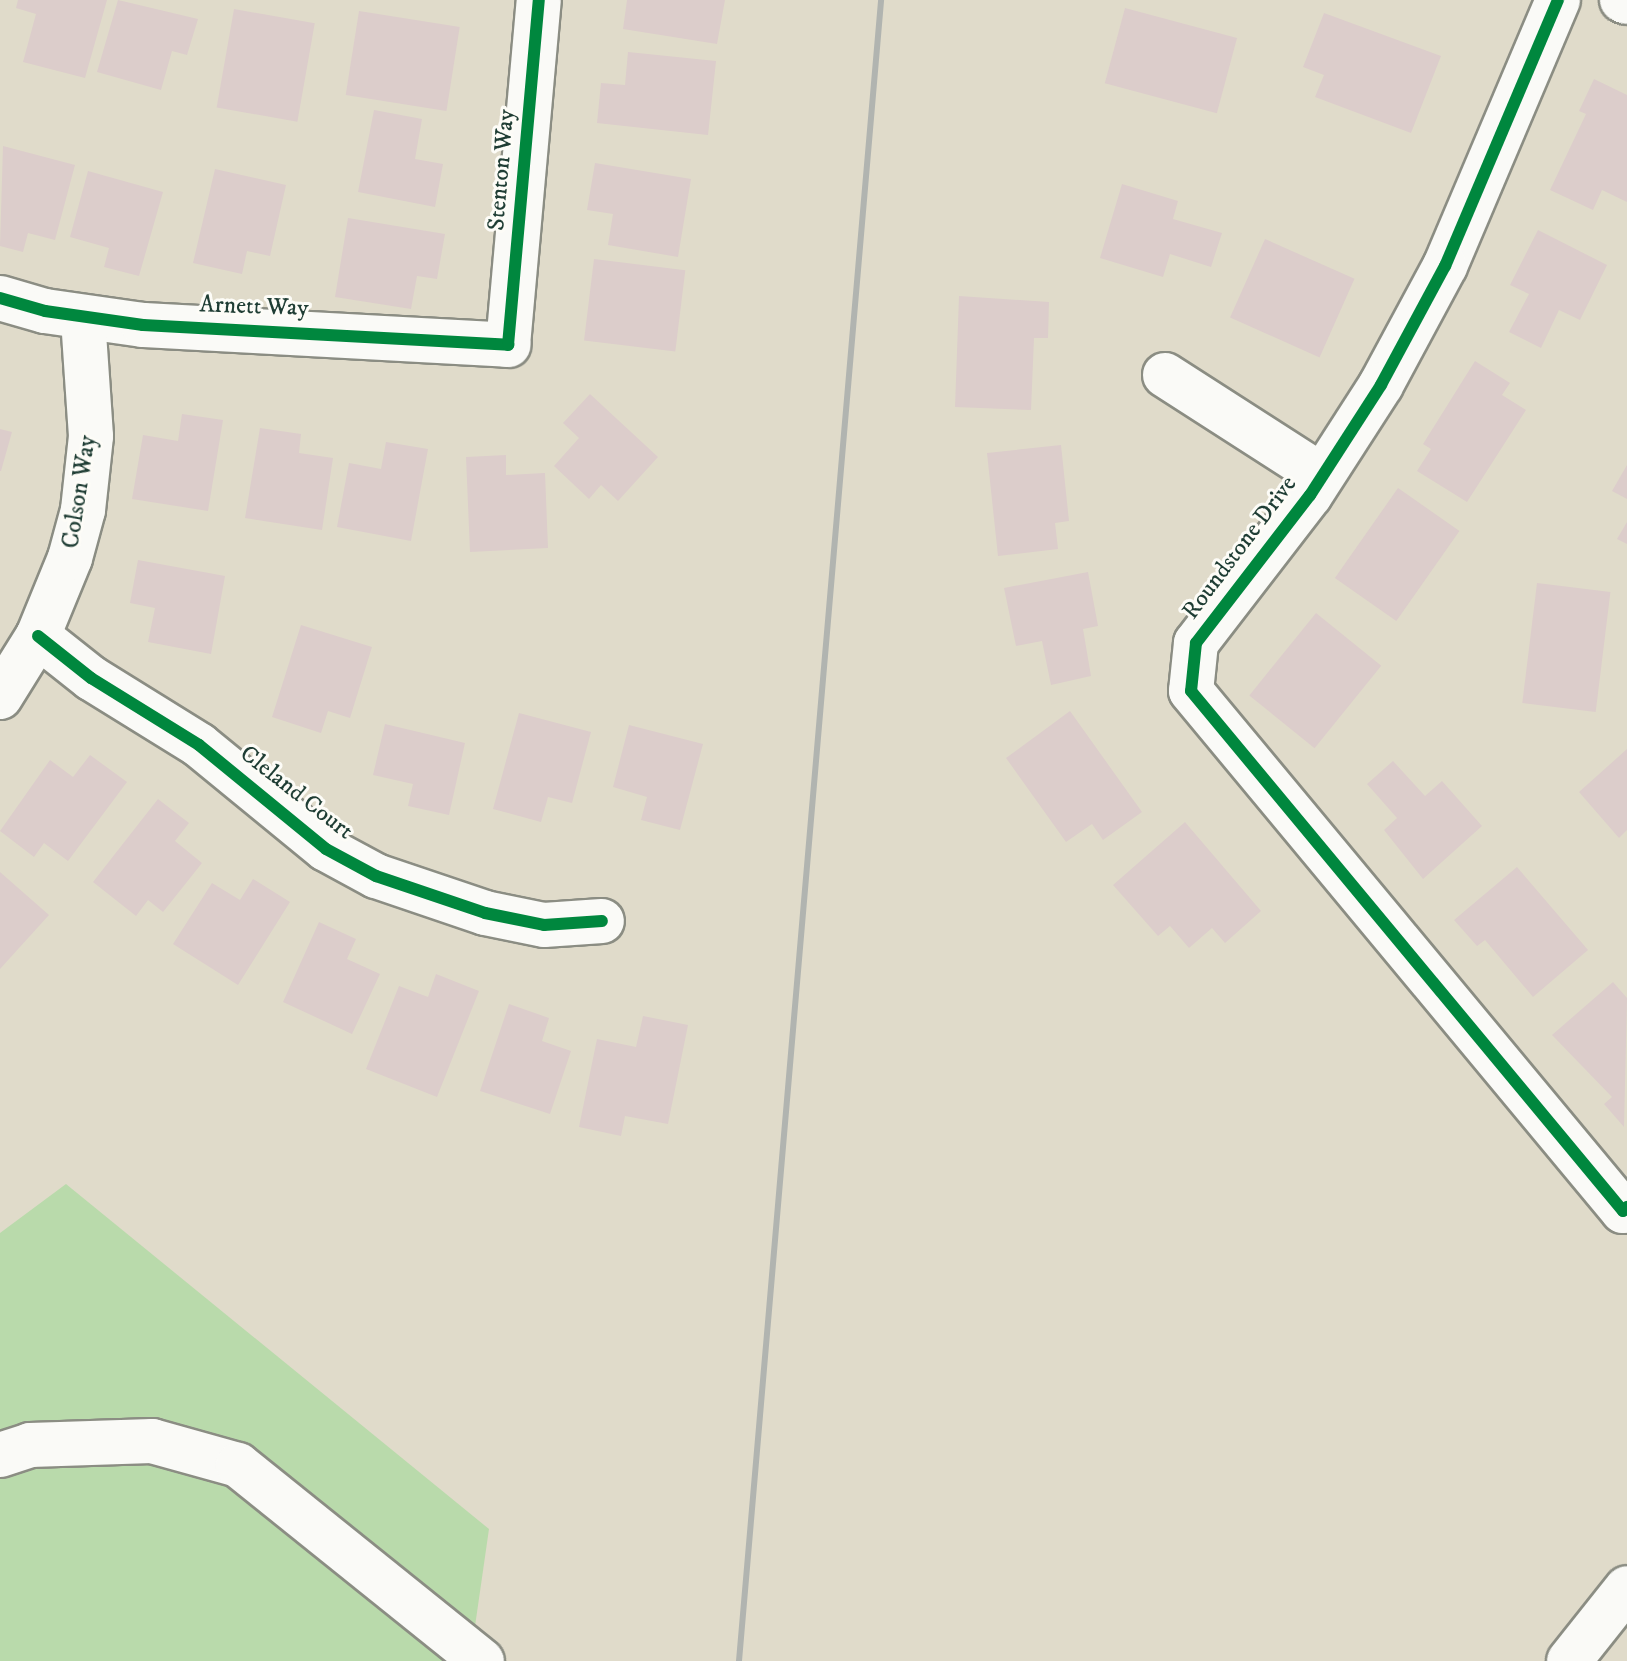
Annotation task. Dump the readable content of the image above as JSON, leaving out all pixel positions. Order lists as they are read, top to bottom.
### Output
{
  "streets": {
    "street": [
      "Stenton Way",
      "Arnett Way",
      "Colson Way",
      "Roundstone Drive",
      "Cleland Court"
    ]
  },
  "crossings": [
    ["Stenton Way", "Arnett Way"],
    ["Arnett Way", "Colson Way"],
    ["Colson Way", "Cleland Court"]
  ]
}
